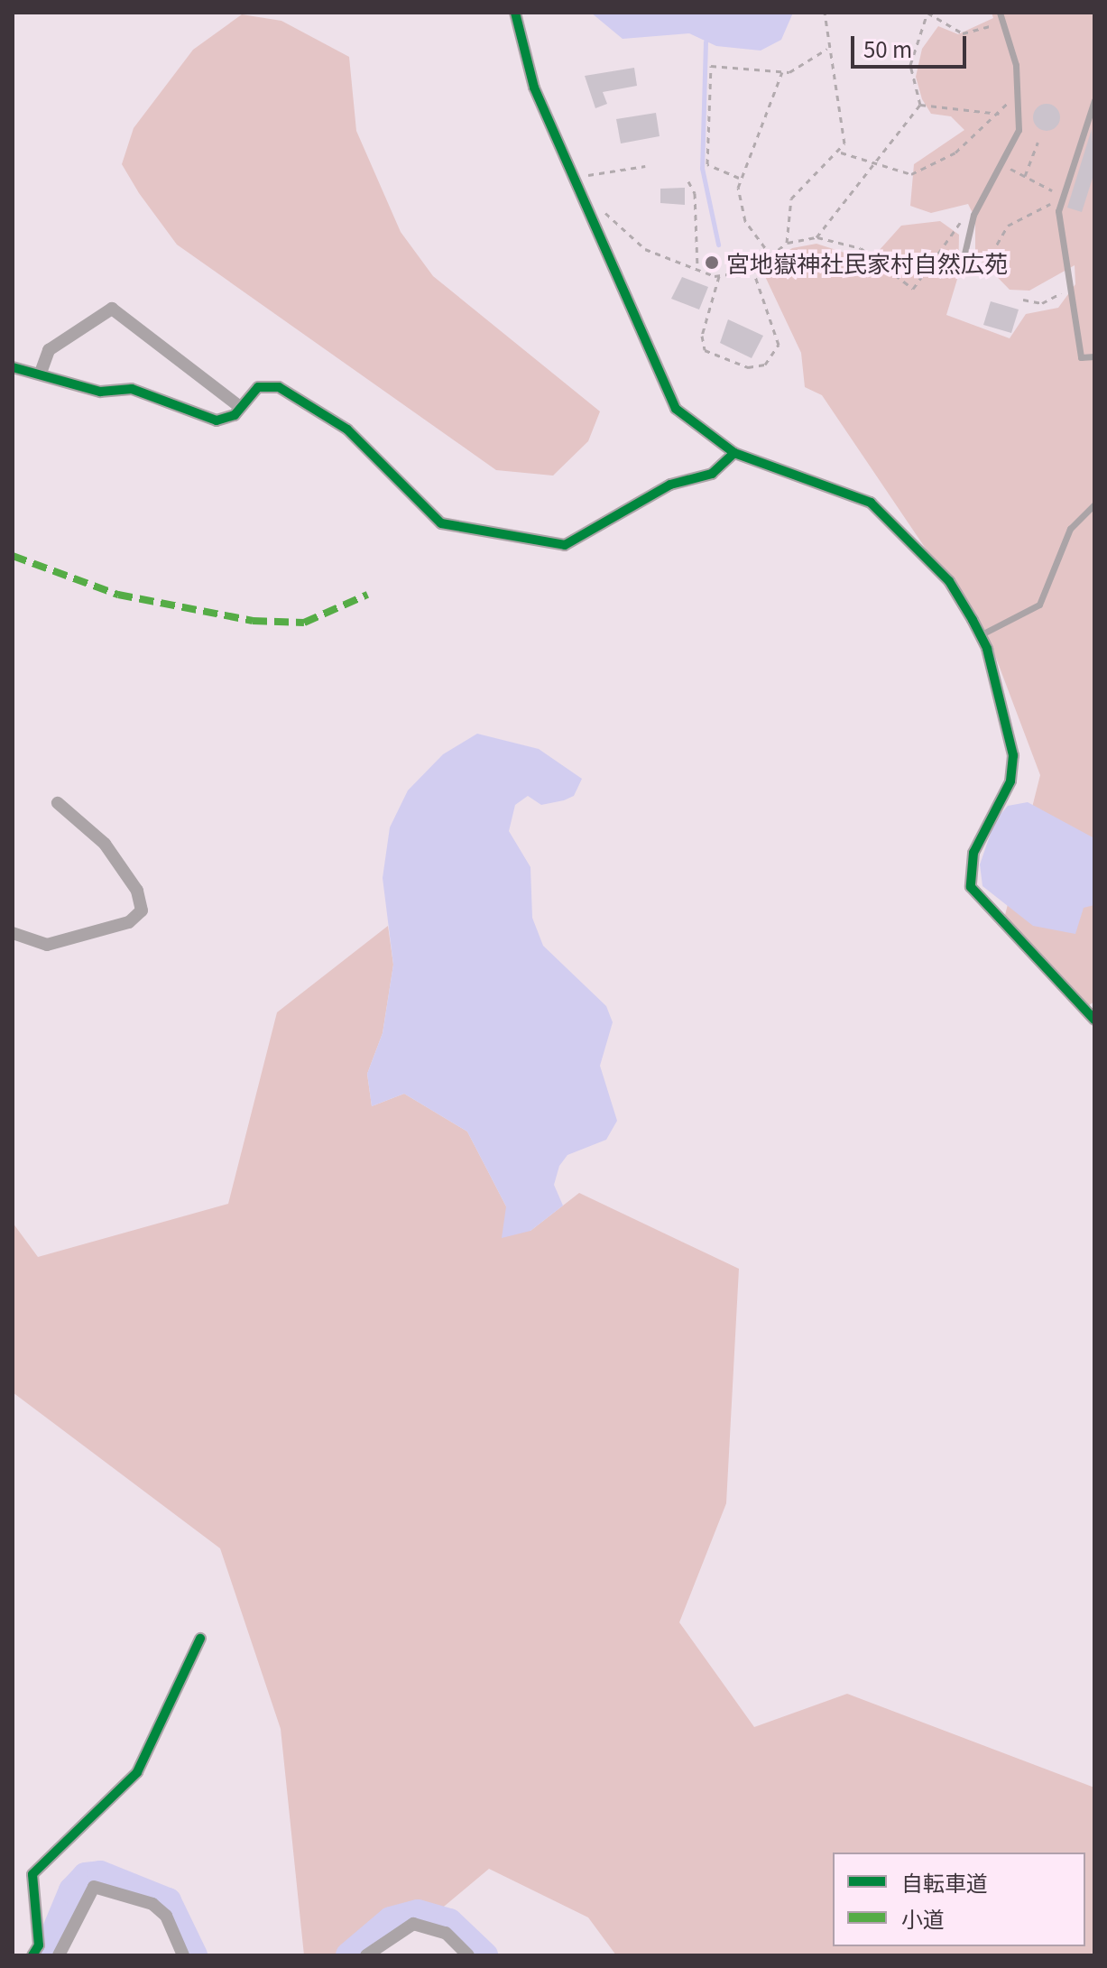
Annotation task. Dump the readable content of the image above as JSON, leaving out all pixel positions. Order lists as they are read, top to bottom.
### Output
{
  "places": ["宮地嶽神社民家村自然広苑"],
  "legend": ["自転車道", "小道"],
  "scale_bar": "50 m"
}
